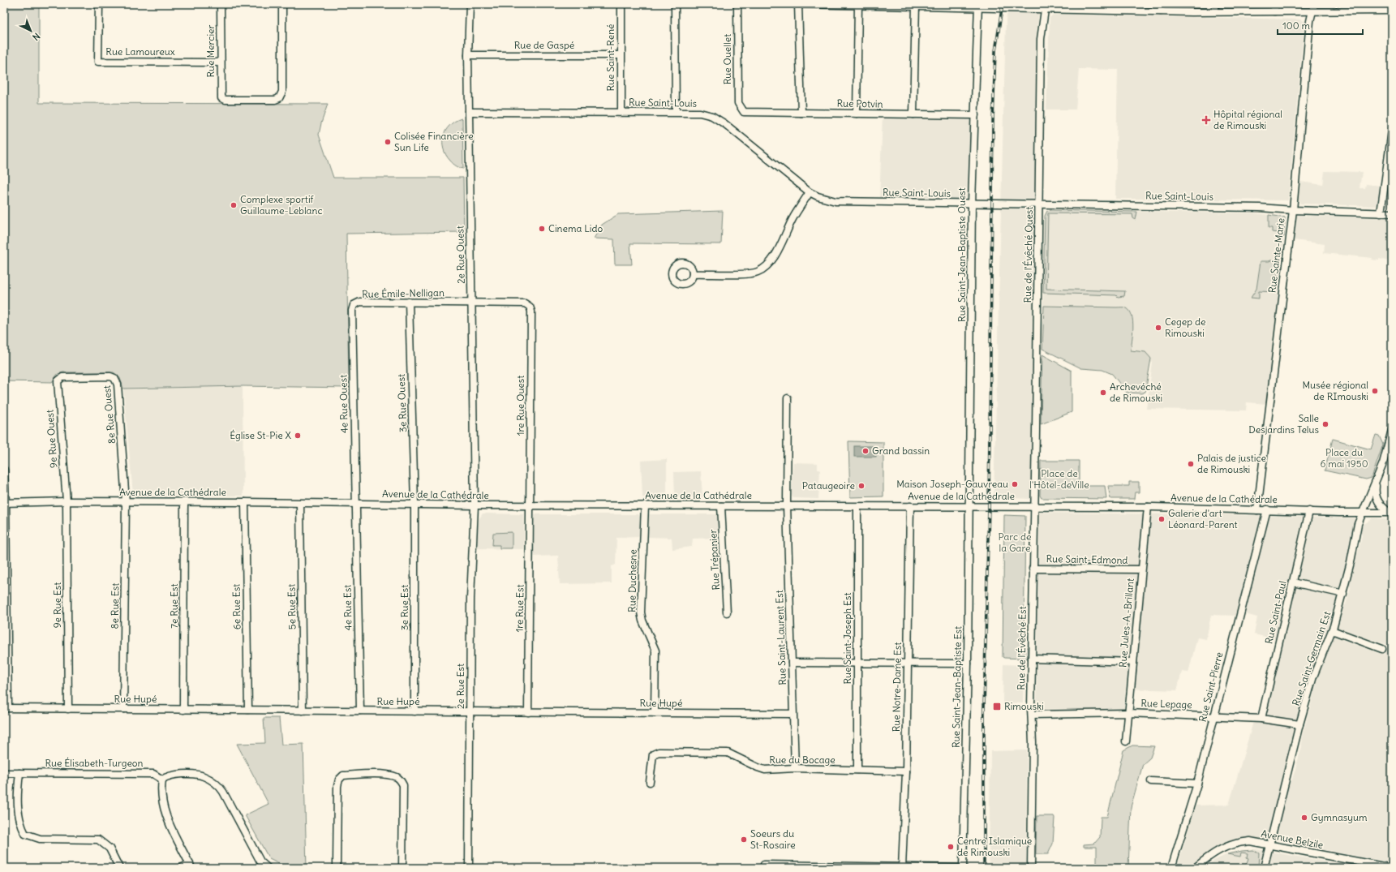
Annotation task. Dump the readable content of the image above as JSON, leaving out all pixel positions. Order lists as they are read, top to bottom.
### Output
{
  "streets": {
    "street": [
      "Rue de Gaspé",
      "Rue Mercier",
      "Rue Lamoureux",
      "Rue Saint-René",
      "Rue Ouellet",
      "Rue Saint-Louis",
      "Rue Potvin",
      "2e Rue Ouest",
      "Rue Saint-Jean-Baptiste Ouest",
      "Rue de l'Évêché Ouest",
      "Rue Sainte-Marie",
      "Rue Émile-Nelligan",
      "3e Rue Ouest",
      "4e Rue Ouest",
      "1re Rue Ouest",
      "8e Rue Ouest",
      "9e Rue Ouest",
      "Avenue de la Cathédrale",
      "Rue Trépanier",
      "Rue Saint-Edmond",
      "Rue Duchesne",
      "9e Rue Est",
      "8e Rue Est",
      "7e Rue Est",
      "6e Rue Est",
      "5e Rue Est",
      "4e Rue Est",
      "3e Rue Est",
      "1re Rue Est",
      "Rue Saint-Paul",
      "Rue Jules-A.-Brillant",
      "Rue Saint-Laurent Est",
      "Rue Saint-Joseph Est",
      "Rue de l'Évêché Est",
      "Rue Saint-Germain Est",
      "2e Rue Est",
      "Rue Notre-Dame Est",
      "Rue Saint-Jean-Baptiste Est",
      "Rue Saint-Pierre",
      "Rue Hupé",
      "Rue Lepage",
      "Rue du Bocage",
      "Rue Élisabeth-Turgeon",
      "Avenue Belzile"
    ]
  },
  "crossings": [
    ["Rue de Gaspé", "Rue Saint-René"],
    ["Rue de Gaspé", "2e Rue Ouest"],
    ["Rue Mercier", "Rue Lamoureux"],
    ["Rue Saint-René", "Rue Saint-Louis"],
    ["Rue Ouellet", "Rue Potvin"],
    ["Rue Saint-Louis", "2e Rue Ouest"],
    ["Rue Saint-Louis", "Rue Saint-Jean-Baptiste Ouest"],
    ["Rue Saint-Louis", "Rue de l'Évêché Ouest"],
    ["Rue Saint-Louis", "Rue Sainte-Marie"],
    ["Rue Potvin", "Rue Saint-Jean-Baptiste Ouest"],
    ["2e Rue Ouest", "Rue Émile-Nelligan"],
    ["2e Rue Ouest", "Avenue de la Cathédrale"],
    ["2e Rue Ouest", "2e Rue Est"],
    ["Rue Saint-Jean-Baptiste Ouest", "Avenue de la Cathédrale"],
    ["Rue Saint-Jean-Baptiste Ouest", "Rue Saint-Jean-Baptiste Est"],
    ["Rue de l'Évêché Ouest", "Avenue de la Cathédrale"],
    ["Rue de l'Évêché Ouest", "Rue de l'Évêché Est"],
    ["Rue Sainte-Marie", "Avenue de la Cathédrale"],
    ["Rue Émile-Nelligan", "3e Rue Ouest"],
    ["Rue Émile-Nelligan", "4e Rue Ouest"],
    ["Rue Émile-Nelligan", "1re Rue Ouest"],
    ["3e Rue Ouest", "Avenue de la Cathédrale"],
    ["3e Rue Ouest", "3e Rue Est"],
    ["4e Rue Ouest", "Avenue de la Cathédrale"],
    ["4e Rue Ouest", "4e Rue Est"],
    ["1re Rue Ouest", "Avenue de la Cathédrale"],
    ["1re Rue Ouest", "1re Rue Est"],
    ["8e Rue Ouest", "9e Rue Ouest"],
    ["8e Rue Ouest", "Avenue de la Cathédrale"],
    ["8e Rue Ouest", "8e Rue Est"],
    ["9e Rue Ouest", "Avenue de la Cathédrale"],
    ["9e Rue Ouest", "9e Rue Est"],
    ["Avenue de la Cathédrale", "Rue Trépanier"],
    ["Avenue de la Cathédrale", "Rue Duchesne"],
    ["Avenue de la Cathédrale", "9e Rue Est"],
    ["Avenue de la Cathédrale", "8e Rue Est"],
    ["Avenue de la Cathédrale", "7e Rue Est"],
    ["Avenue de la Cathédrale", "6e Rue Est"],
    ["Avenue de la Cathédrale", "5e Rue Est"],
    ["Avenue de la Cathédrale", "4e Rue Est"],
    ["Avenue de la Cathédrale", "3e Rue Est"],
    ["Avenue de la Cathédrale", "1re Rue Est"],
    ["Avenue de la Cathédrale", "Rue Saint-Paul"],
    ["Avenue de la Cathédrale", "Rue Jules-A.-Brillant"],
    ["Avenue de la Cathédrale", "Rue Saint-Laurent Est"],
    ["Avenue de la Cathédrale", "Rue Saint-Joseph Est"],
    ["Avenue de la Cathédrale", "Rue de l'Évêché Est"],
    ["Avenue de la Cathédrale", "Rue Saint-Germain Est"],
    ["Avenue de la Cathédrale", "2e Rue Est"],
    ["Avenue de la Cathédrale", "Rue Notre-Dame Est"],
    ["Avenue de la Cathédrale", "Rue Saint-Jean-Baptiste Est"],
    ["Avenue de la Cathédrale", "Rue Saint-Pierre"],
    ["Rue Saint-Edmond", "Rue Jules-A.-Brillant"],
    ["Rue Saint-Edmond", "Rue de l'Évêché Est"],
    ["Rue Duchesne", "Rue Hupé"],
    ["9e Rue Est", "Rue Hupé"],
    ["8e Rue Est", "Rue Hupé"],
    ["7e Rue Est", "Rue Hupé"],
    ["6e Rue Est", "Rue Hupé"],
    ["5e Rue Est", "Rue Hupé"],
    ["4e Rue Est", "Rue Hupé"],
    ["3e Rue Est", "Rue Hupé"],
    ["1re Rue Est", "Rue Hupé"],
    ["Rue Saint-Paul", "Rue Lepage"],
    ["Rue Jules-A.-Brillant", "Rue Lepage"],
    ["Rue Saint-Laurent Est", "Rue Hupé"],
    ["Rue Saint-Laurent Est", "Rue du Bocage"],
    ["Rue Saint-Joseph Est", "Rue du Bocage"],
    ["Rue de l'Évêché Est", "Rue Lepage"],
    ["Rue Saint-Germain Est", "Rue Lepage"],
    ["Rue Saint-Germain Est", "Avenue Belzile"],
    ["2e Rue Est", "Rue Hupé"],
    ["Rue Notre-Dame Est", "Rue du Bocage"],
    ["Rue Saint-Pierre", "Rue Lepage"]
  ],
  "parks": ["Place du 6 mai 1950", "Place de l'Hôtel-deVille", "Parc de la Gare"],
  "places": {
    "health": ["Hôpital régional de Rimouski"],
    "other": [
      "Colisée Financière Sun Life",
      "Complexe sportif Guillaume-Leblanc",
      "Cinema Lido",
      "Cegep de Rimouski",
      "Musée régional de RImouski",
      "Archevéché de Rimouski",
      "Salle Desjardins Telus",
      "Église St-Pie X",
      "Grand bassin",
      "Palais de justice de Rimouski",
      "Maison Joseph-Gauvreau",
      "Pataugeoire",
      "Galerie d'art Léonard-Parent",
      "Gymnasyum",
      "Soeurs du St-Rosaire",
      "Centre Islamique de Rimouski"
    ],
    "transit": ["Rimouski"]
  },
  "scale_bar": "100 m",
  "north": "bottom right"
}
